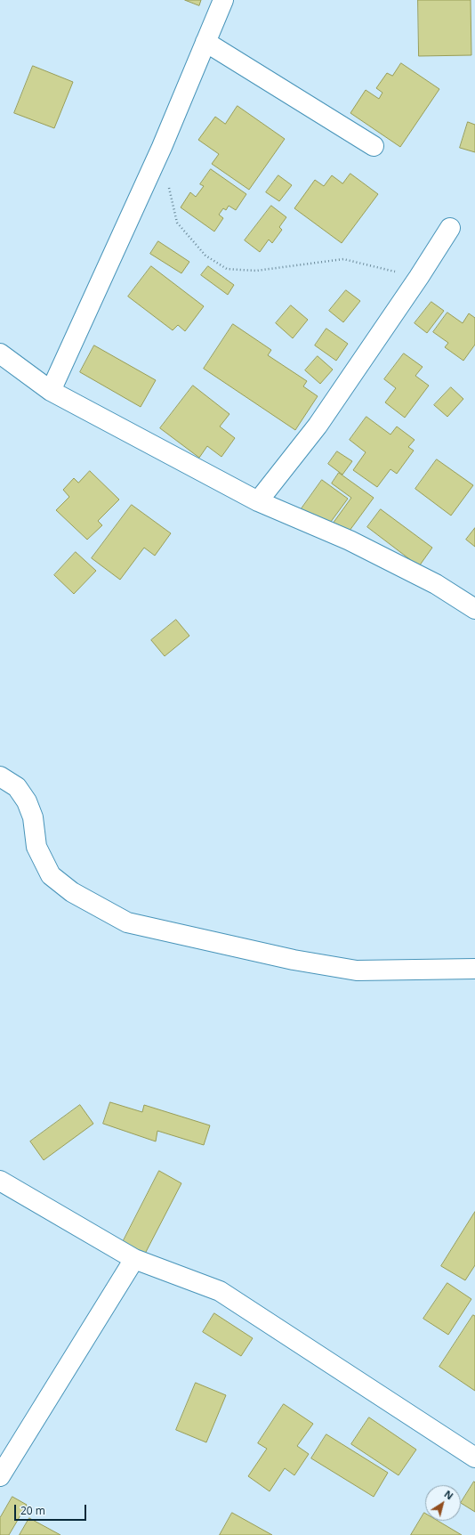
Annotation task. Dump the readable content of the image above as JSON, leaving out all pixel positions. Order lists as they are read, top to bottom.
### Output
{
  "scale_bar": "20 m",
  "north": "top right"
}
